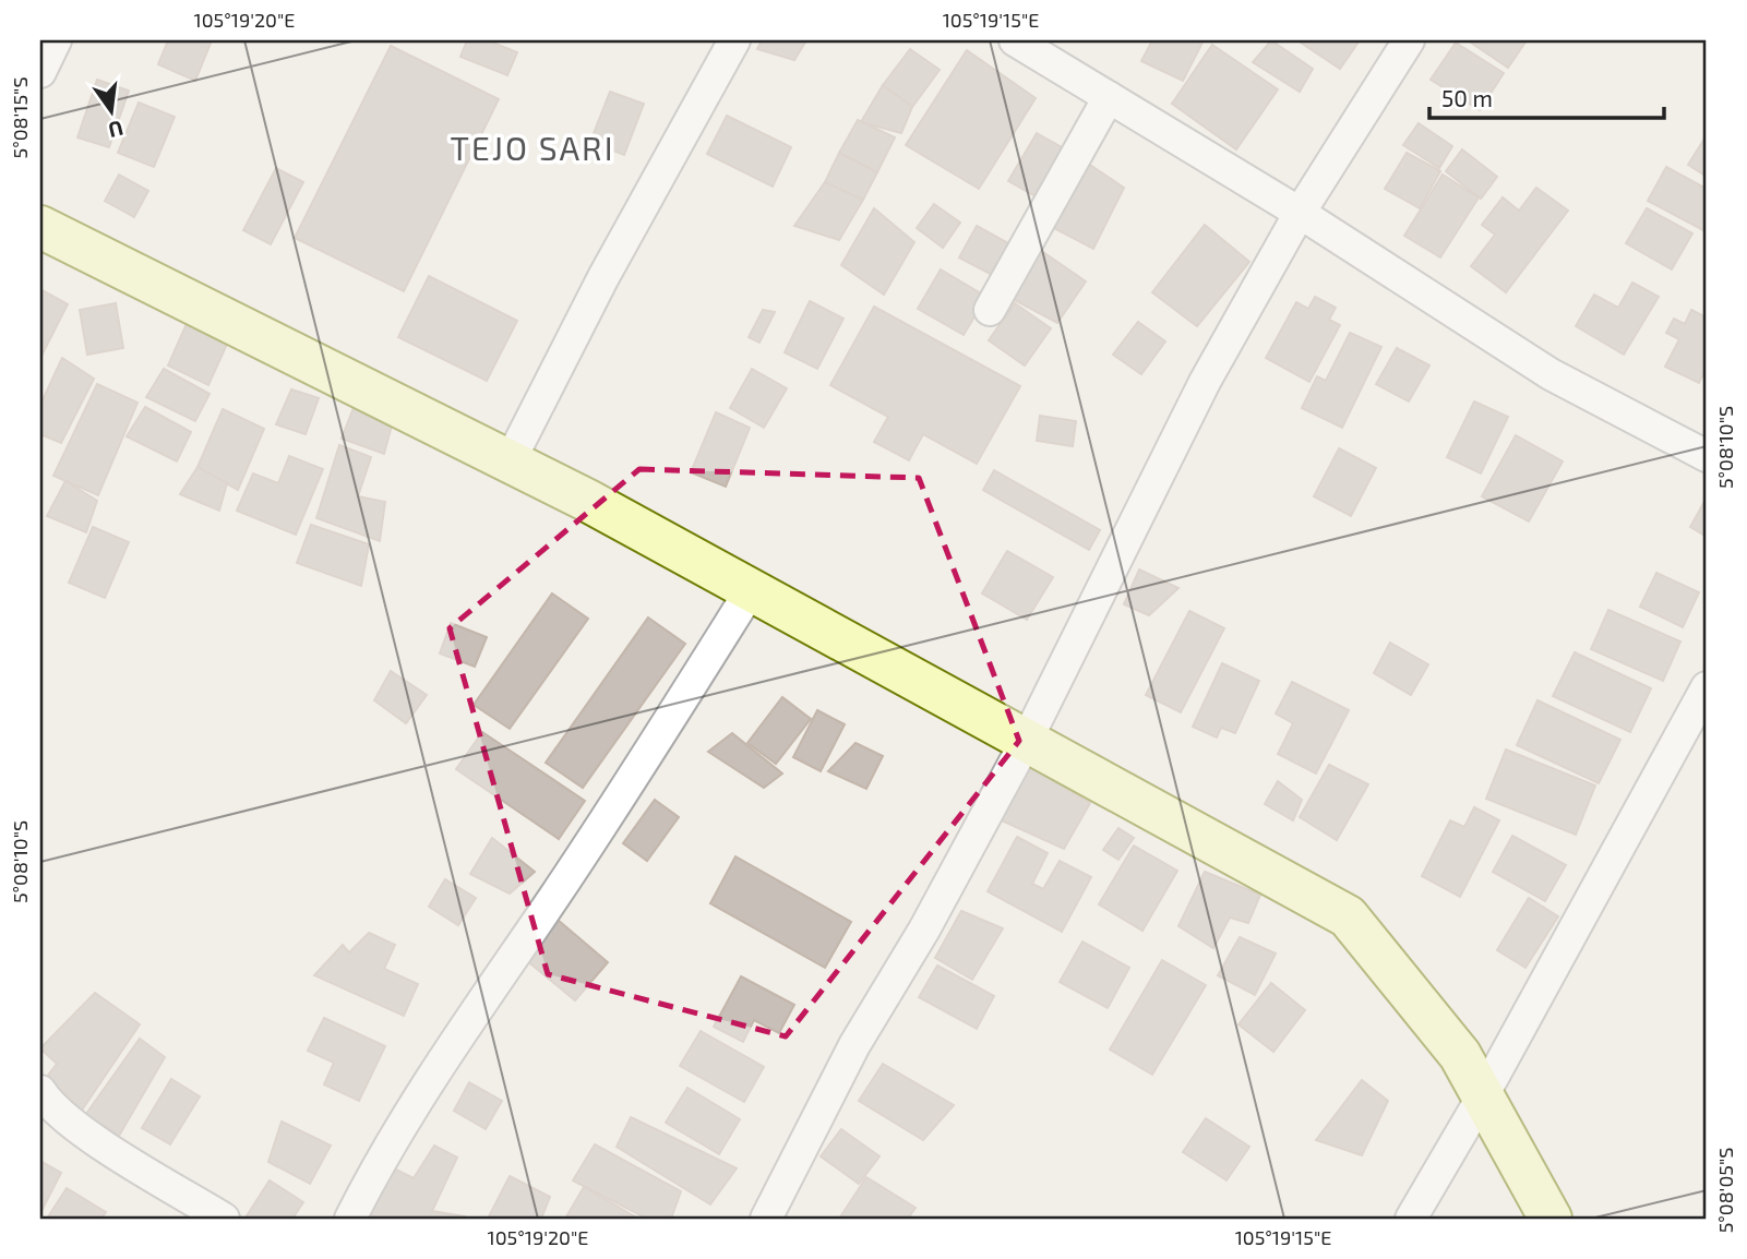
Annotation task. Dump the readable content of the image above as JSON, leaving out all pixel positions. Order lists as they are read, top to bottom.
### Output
{
  "districts": ["TEJO SARI"],
  "scale_bar": "50 m",
  "north": "bottom",
  "coordinates": [
    "105°19'20\"E",
    "105°19'15\"E",
    "5°08'15\"S",
    "5°08'10\"S",
    "5°08'05\"S"
  ]
}
